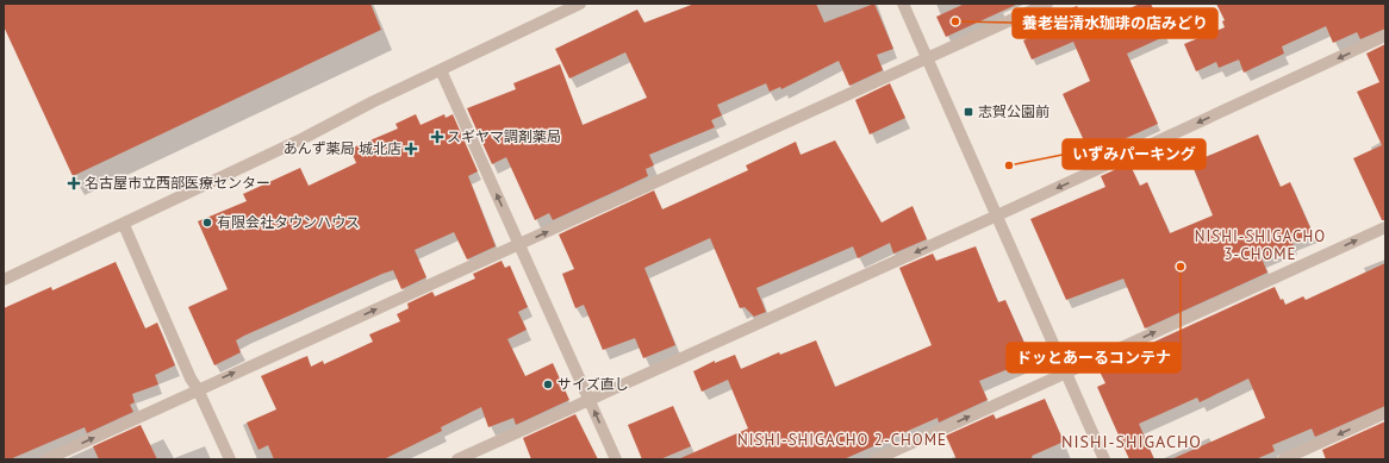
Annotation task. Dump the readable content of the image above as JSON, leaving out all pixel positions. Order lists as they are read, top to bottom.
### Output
{
  "districts": ["NISHI-SHIGACHO 3-CHOME", "NISHI-SHIGACHO 2-CHOME", "NISHI-SHIGACHO"],
  "places": {
    "other": [
      "養老岩清水珈琲の店みどり",
      "いずみパーキング",
      "有限会社タウンハウス",
      "ドッとあーるコンテナ",
      "サイズ直し"
    ],
    "transit": ["志賀公園前"],
    "health": ["スギヤマ調剤薬局", "あんず薬局 城北店", "名古屋市立西部医療センター"]
  }
}
